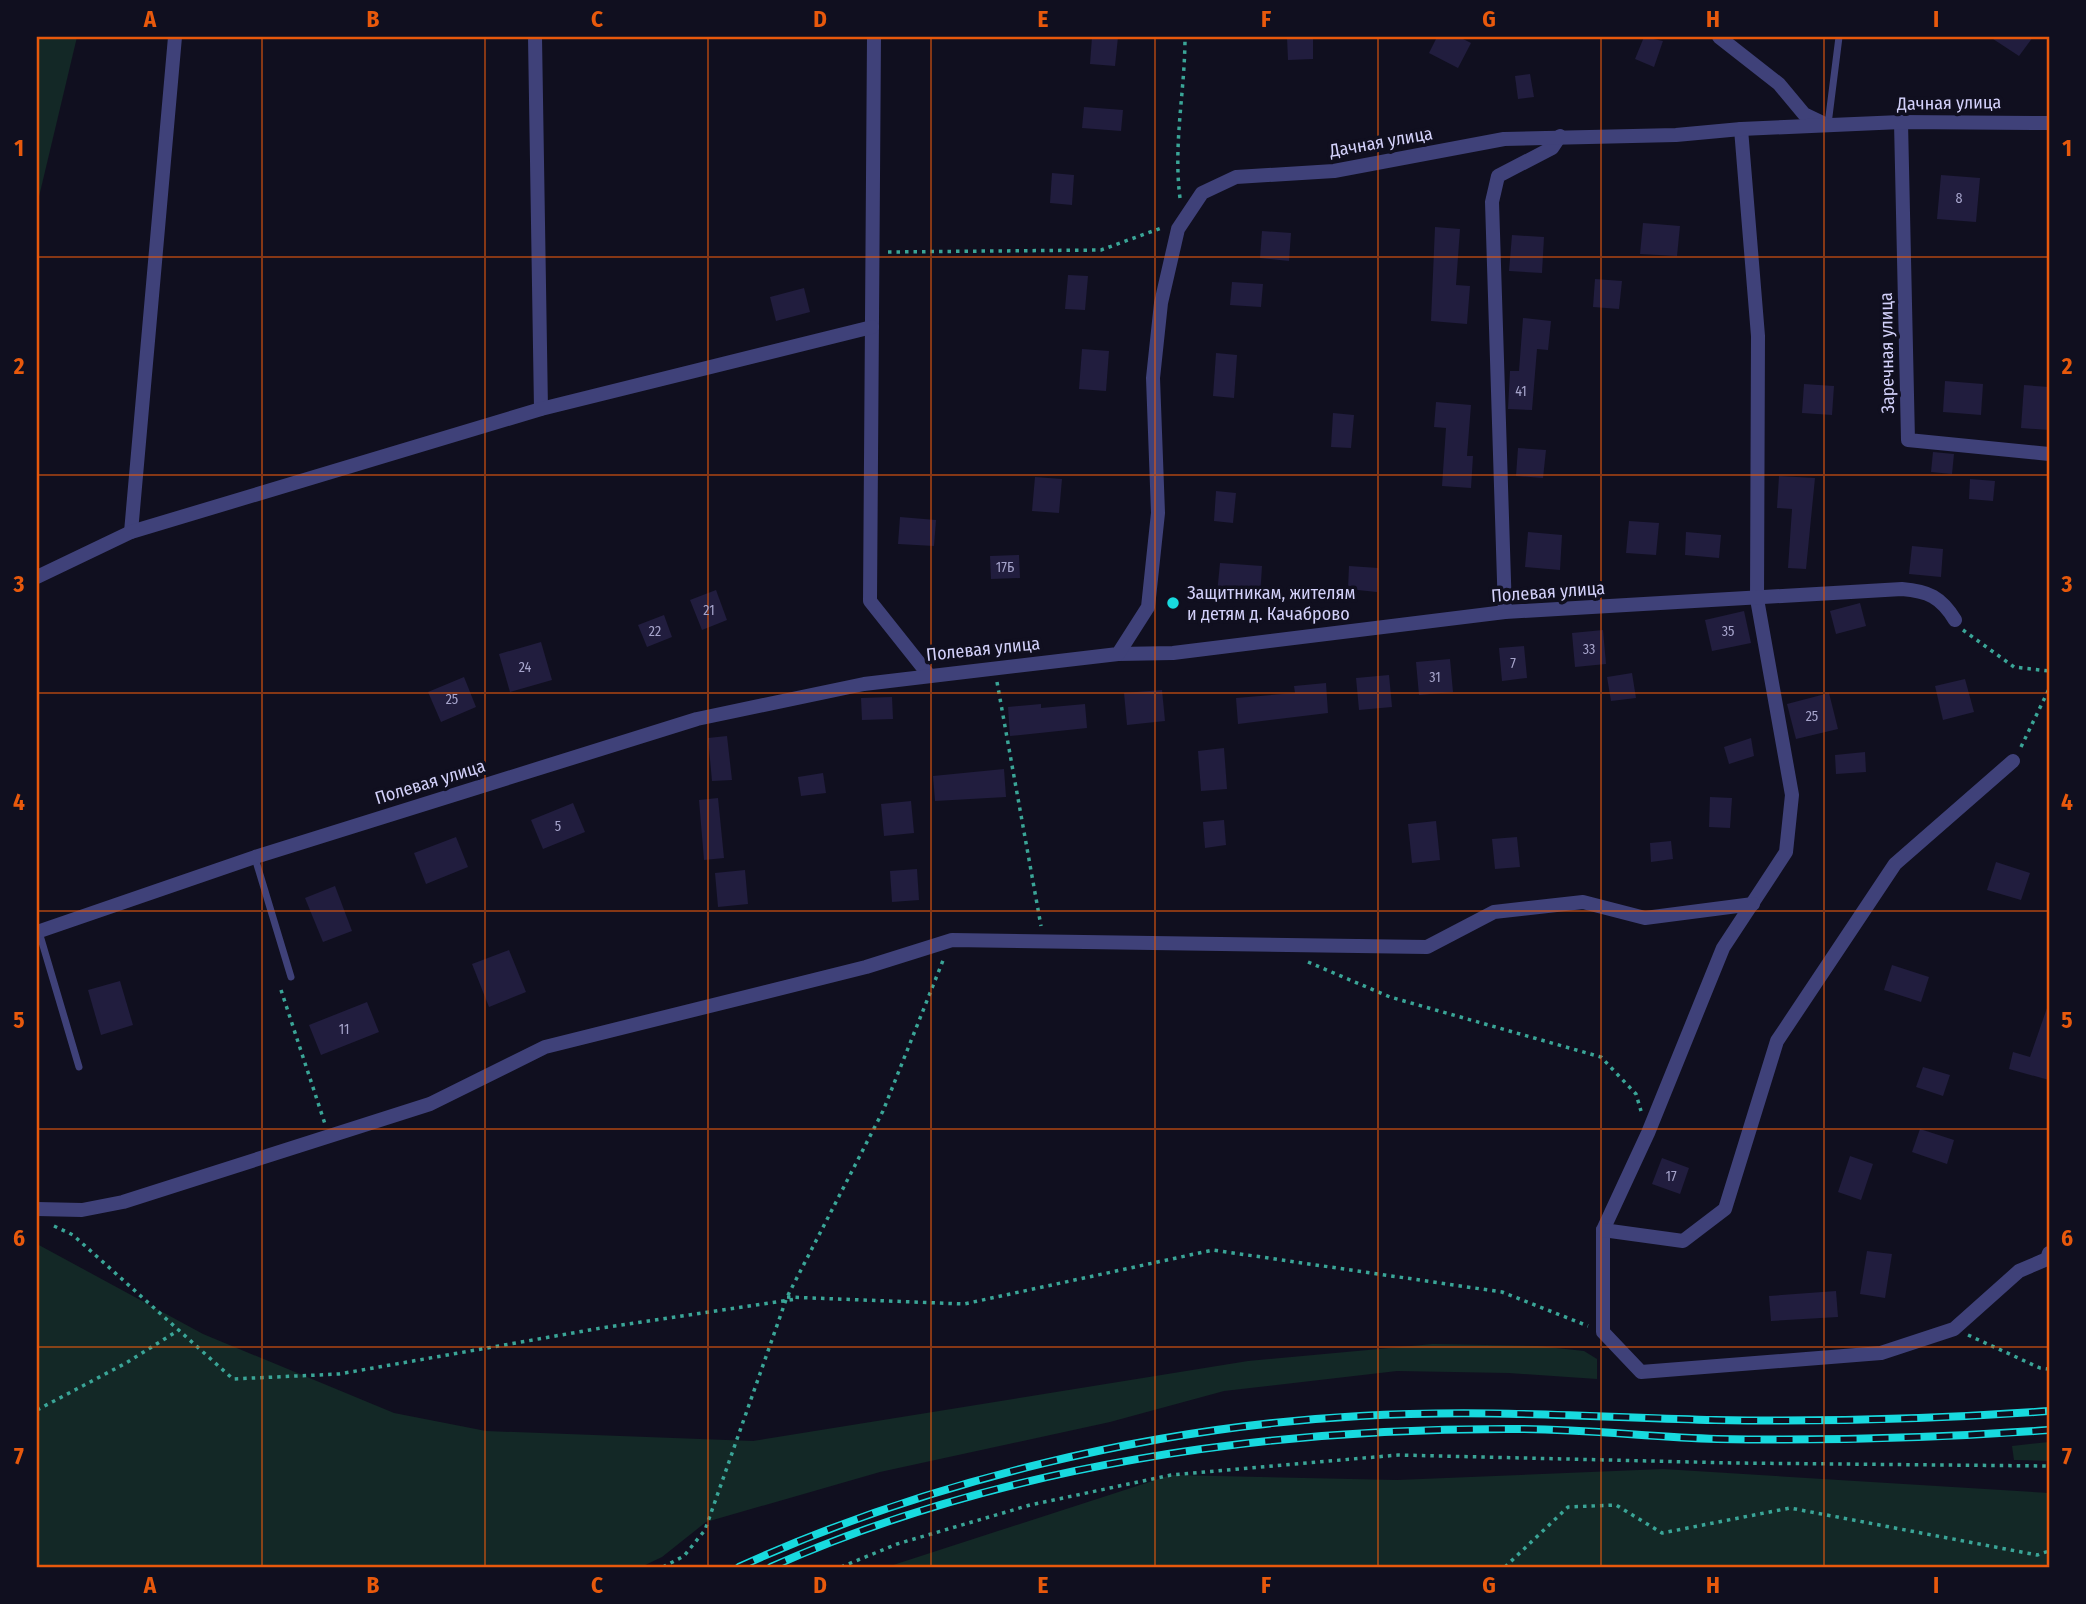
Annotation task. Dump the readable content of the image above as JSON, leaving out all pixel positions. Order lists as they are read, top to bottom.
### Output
{
  "streets": {
    "street": ["Дачная улица", "Заречная улица", "Полевая улица"]
  },
  "crossings": [
    ["Дачная улица", "Заречная улица"],
    ["Дачная улица", "Полевая улица"]
  ],
  "places": ["Защитникам, жителям и детям д. Качаброво"],
  "house_numbers": [
    "8",
    "41",
    "17Б",
    "21",
    "22",
    "35",
    "33",
    "7",
    "24",
    "31",
    "25",
    "25",
    "5",
    "11",
    "17"
  ],
  "grid": {
    "columns": [
      "A",
      "B",
      "C",
      "D",
      "E",
      "F",
      "G",
      "H",
      "I"
    ],
    "rows": [
      "1",
      "2",
      "3",
      "4",
      "5",
      "6",
      "7"
    ]
  }
}
